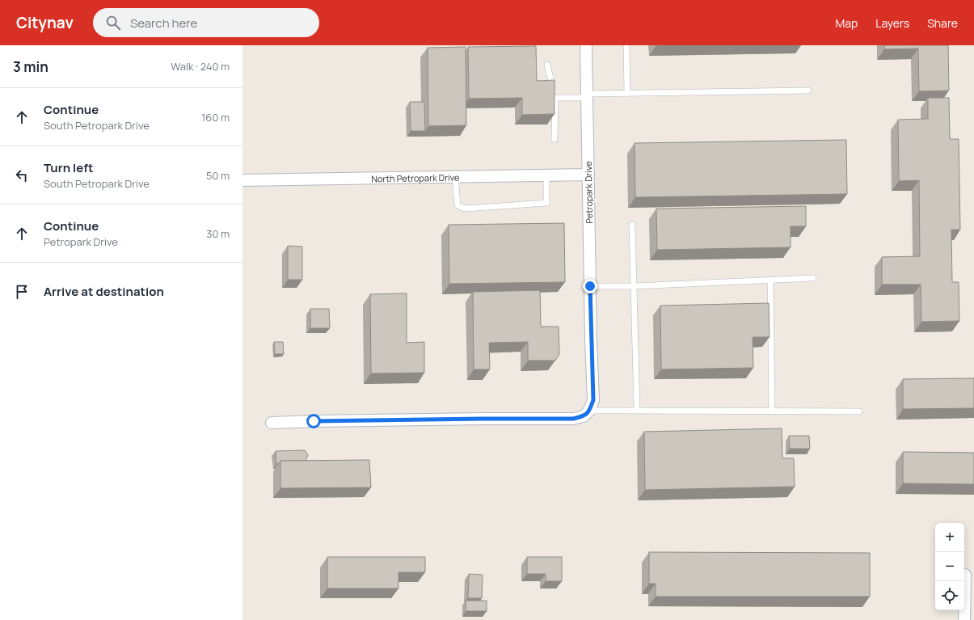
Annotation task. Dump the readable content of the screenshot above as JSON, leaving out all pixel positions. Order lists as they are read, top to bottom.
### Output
{
  "streets": {
    "street": ["North Petropark Drive", "Petropark Drive"]
  },
  "crossings": [
    ["North Petropark Drive", "Petropark Drive"]
  ],
  "page": {
    "header": "Citynav",
    "search": "Search here",
    "nav": ["Map", "Layers", "Share"],
    "heading": ["3 min", "Walk · 240 m"],
    "list": [
      ["Continue", "South Petropark Drive", "160 m"],
      ["Turn left", "South Petropark Drive", "50 m"],
      ["Continue", "Petropark Drive", "30 m"],
      "Arrive at destination"
    ],
    "map_buttons": ["+", "−"]
  }
}
